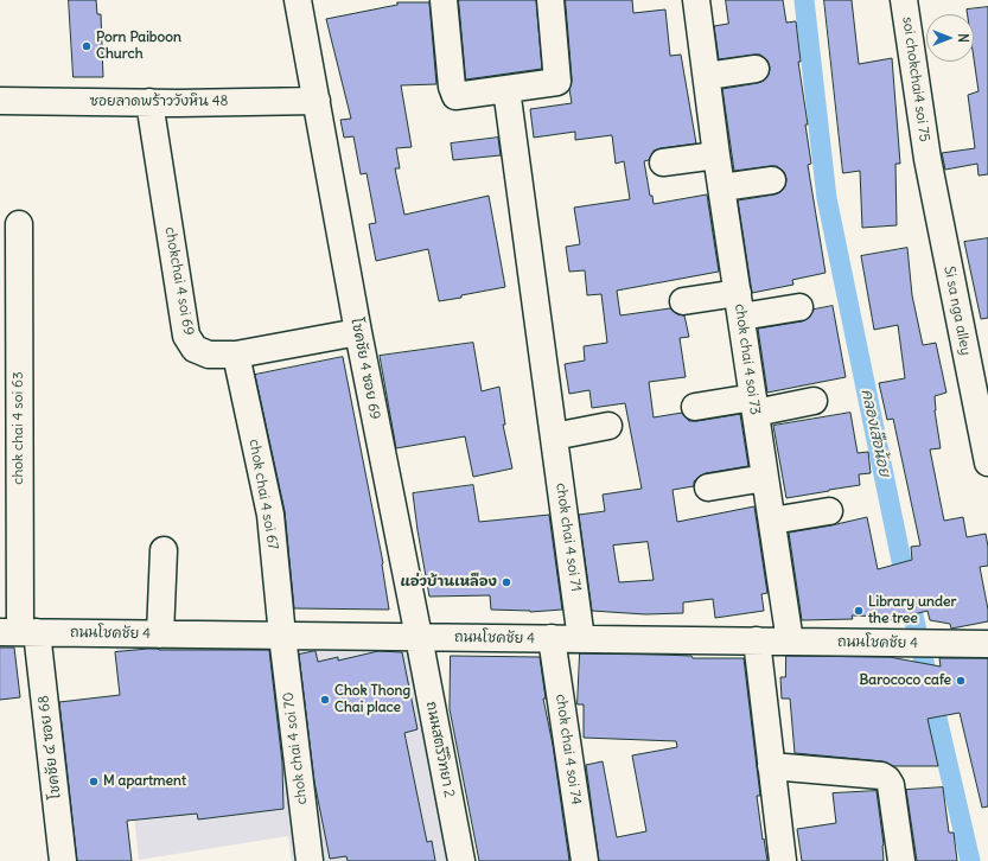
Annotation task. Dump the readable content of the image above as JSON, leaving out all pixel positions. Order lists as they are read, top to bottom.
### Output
{
  "streets": {
    "street": [
      "soi chokchai4 soi 75",
      "ซอยลาดพร้าววังหิน 48",
      "chokchai 4 soi 69",
      "Si sa nga alley",
      "chok chai 4 soi 73",
      "โชคชัย 4 ซอย 69",
      "chok chai 4 soi 63",
      "chok chai 4 soi 67",
      "chok chai 4 soi 71",
      "ถนนโชคชัย 4",
      "โชคชัย ๔ ซอย 68",
      "chok chai 4 soi 70",
      "ถนนสตรีวิทยา 2",
      "chok chai 4 soi 74"
    ]
  },
  "crossings": [
    ["soi chokchai4 soi 75", "Si sa nga alley"],
    ["ซอยลาดพร้าววังหิน 48", "chokchai 4 soi 69"],
    ["ซอยลาดพร้าววังหิน 48", "โชคชัย 4 ซอย 69"],
    ["chokchai 4 soi 69", "โชคชัย 4 ซอย 69"],
    ["chokchai 4 soi 69", "chok chai 4 soi 67"],
    ["chok chai 4 soi 73", "ถนนโชคชัย 4"],
    ["โชคชัย 4 ซอย 69", "ถนนโชคชัย 4"],
    ["โชคชัย 4 ซอย 69", "ถนนสตรีวิทยา 2"],
    ["chok chai 4 soi 63", "ถนนโชคชัย 4"],
    ["chok chai 4 soi 63", "โชคชัย ๔ ซอย 68"],
    ["chok chai 4 soi 67", "ถนนโชคชัย 4"],
    ["chok chai 4 soi 67", "chok chai 4 soi 70"],
    ["chok chai 4 soi 71", "ถนนโชคชัย 4"],
    ["ถนนโชคชัย 4", "โชคชัย ๔ ซอย 68"],
    ["ถนนโชคชัย 4", "chok chai 4 soi 70"],
    ["ถนนโชคชัย 4", "ถนนสตรีวิทยา 2"],
    ["ถนนโชคชัย 4", "chok chai 4 soi 74"]
  ],
  "water": ["คลองเสือน้อย"],
  "places": [
    "Porn Paiboon Church",
    "แอ่วบ้านเหลือง",
    "Library under the tree",
    "Barococo cafe",
    "Chok Thong Chai place",
    "M apartment"
  ],
  "north": "right"
}
